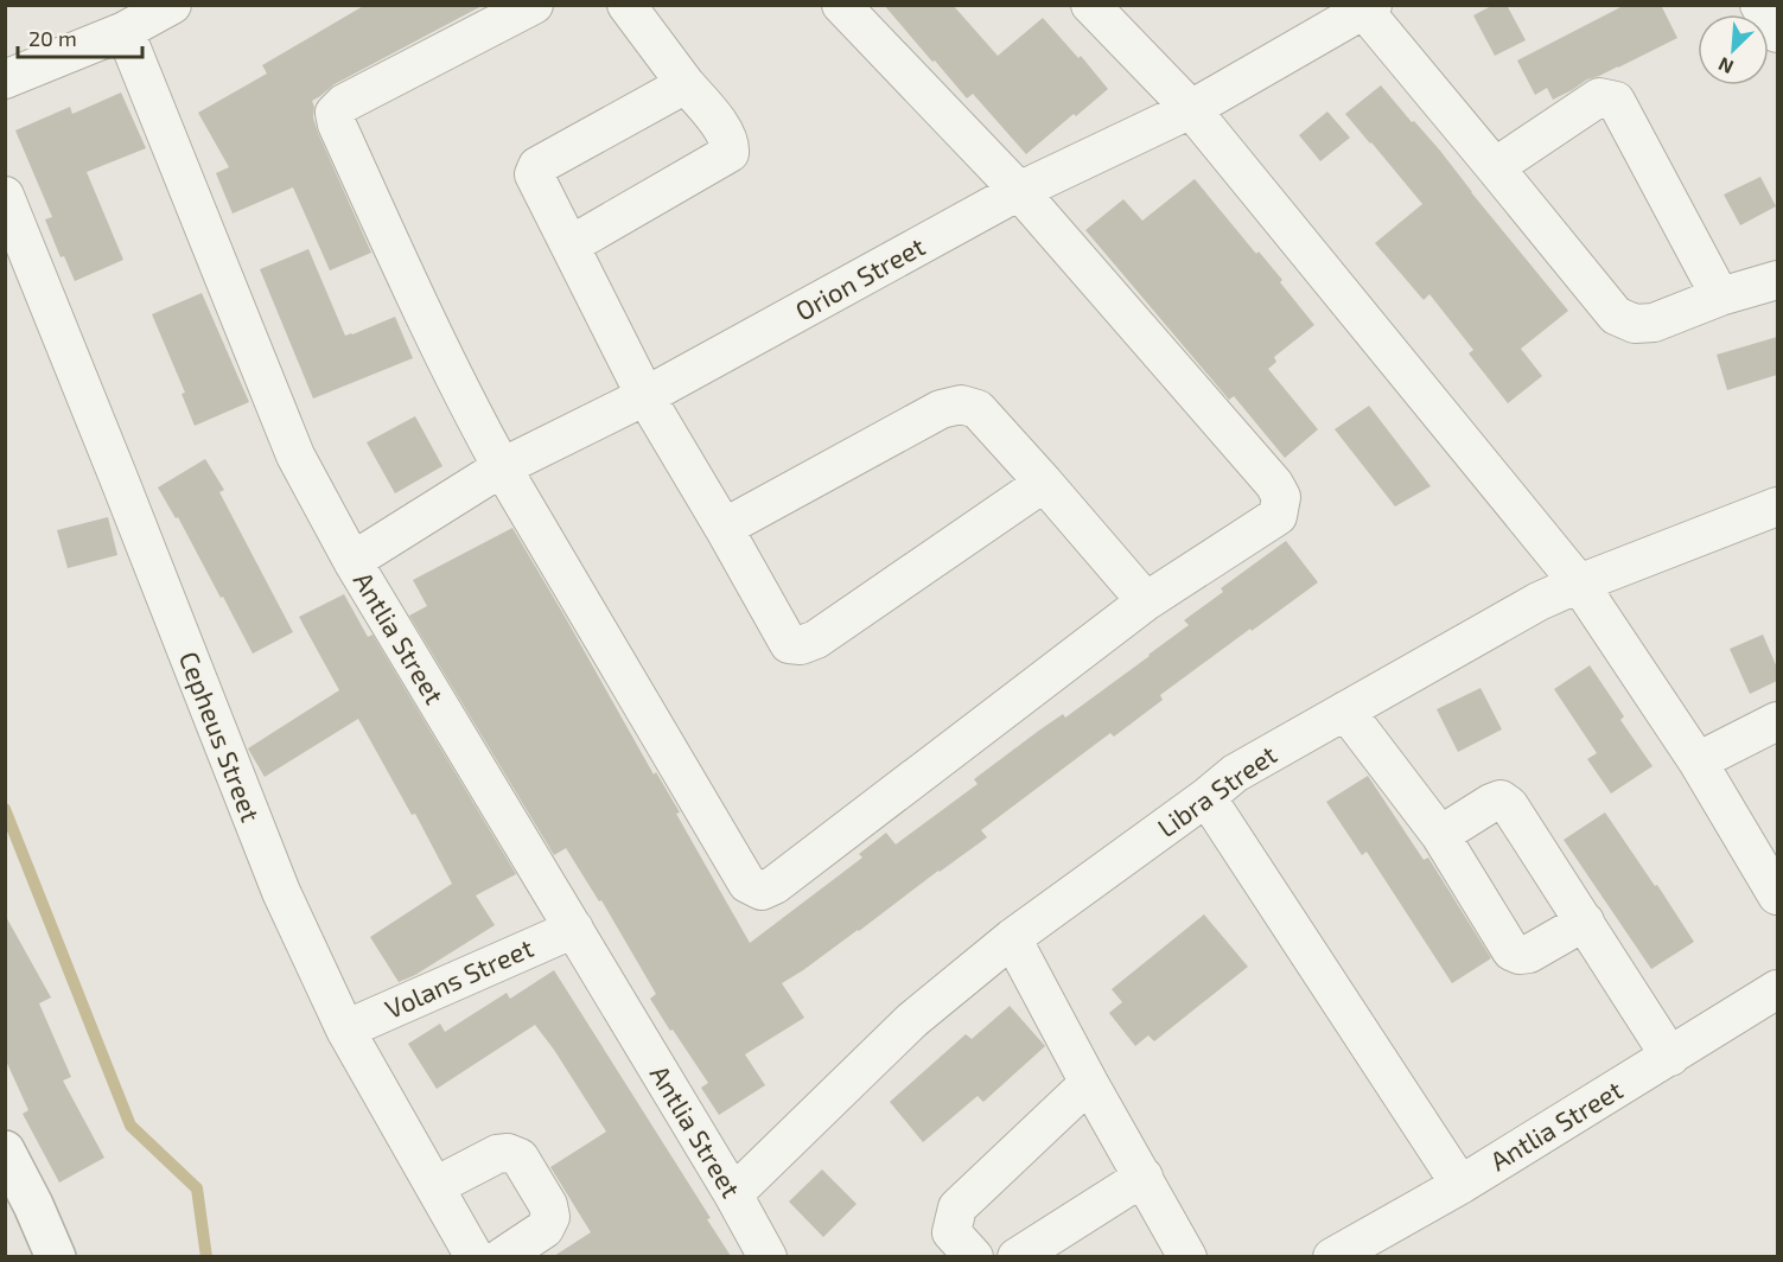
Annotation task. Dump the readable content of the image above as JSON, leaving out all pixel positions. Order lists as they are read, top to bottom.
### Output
{
  "streets": {
    "street": [
      "Orion Street",
      "Antlia Street",
      "Cepheus Street",
      "Libra Street",
      "Volans Street"
    ]
  },
  "crossings": [
    ["Orion Street", "Antlia Street"],
    ["Antlia Street", "Libra Street"],
    ["Antlia Street", "Volans Street"],
    ["Cepheus Street", "Volans Street"]
  ],
  "scale_bar": "20 m",
  "north": "bottom left"
}
